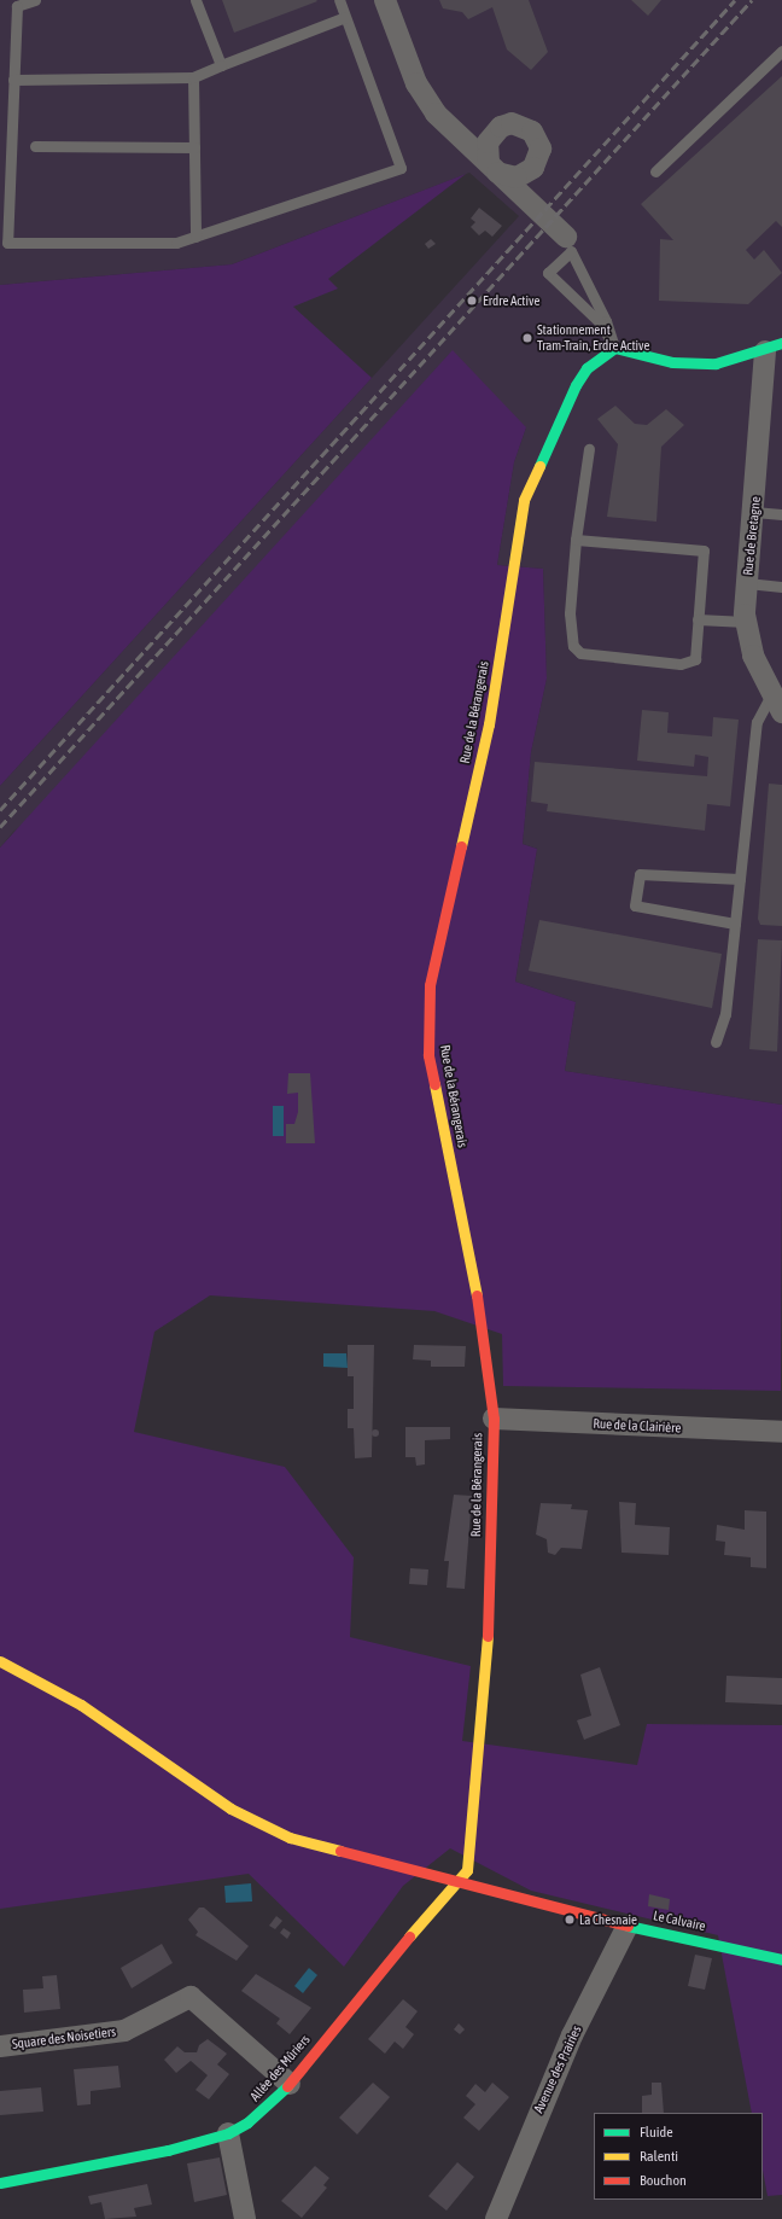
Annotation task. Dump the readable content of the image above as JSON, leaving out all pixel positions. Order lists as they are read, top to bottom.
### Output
{
  "streets": {
    "street": [
      "Rue de Bretagne",
      "Rue de la Bérangerais",
      "Rue de la Clairière",
      "Le Calvaire",
      "Square des Noisetiers",
      "Allée des Mûriers",
      "Avenue des Prairies"
    ]
  },
  "crossings": [
    ["Rue de la Bérangerais", "Rue de la Clairière"],
    ["Rue de la Bérangerais", "Le Calvaire"],
    ["Rue de la Bérangerais", "Allée des Mûriers"],
    ["Le Calvaire", "Allée des Mûriers"],
    ["Le Calvaire", "Avenue des Prairies"],
    ["Square des Noisetiers", "Allée des Mûriers"]
  ],
  "places": ["Erdre Active", "Stationnement Tram-Train, Erdre Active", "La Chesnaie"],
  "legend": ["Fluide", "Ralenti", "Bouchon"]
}
